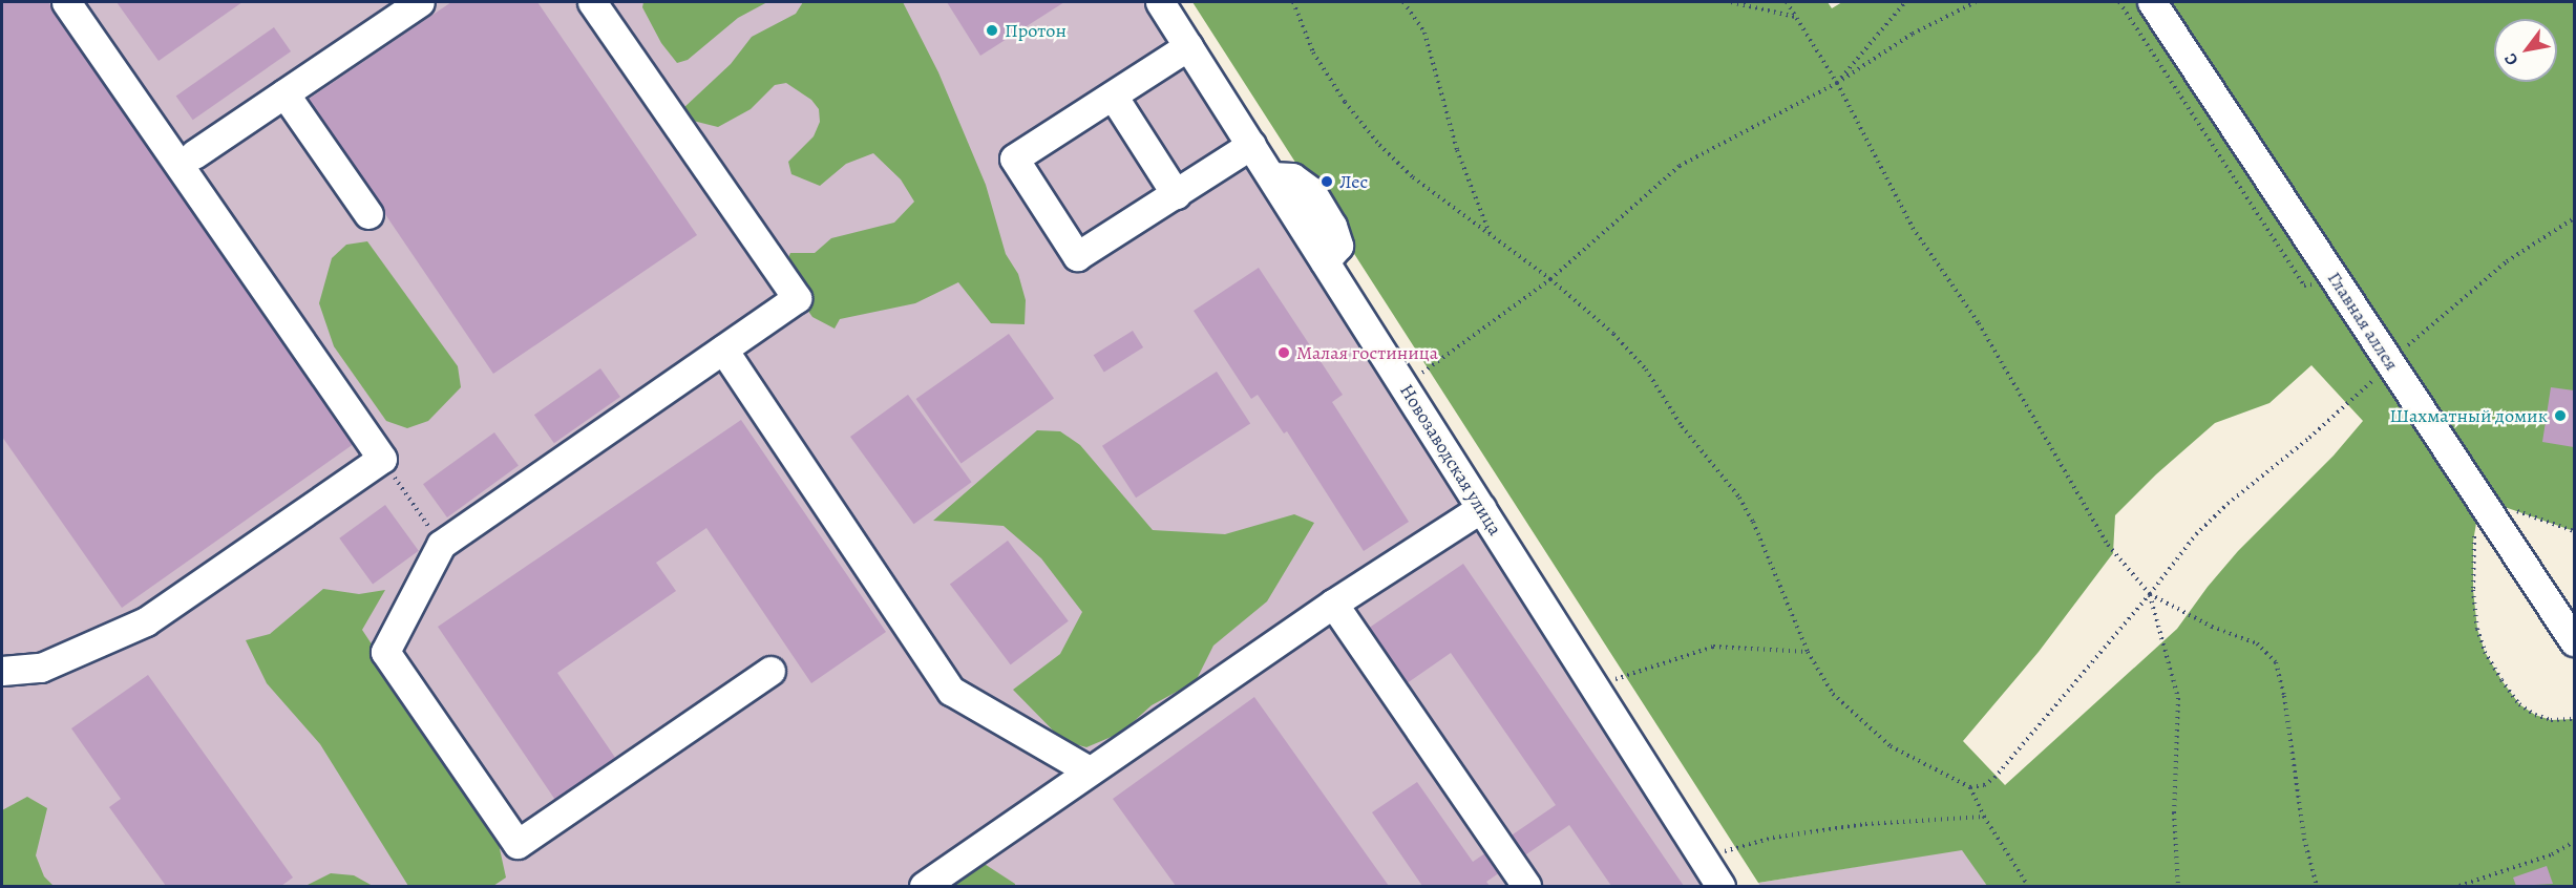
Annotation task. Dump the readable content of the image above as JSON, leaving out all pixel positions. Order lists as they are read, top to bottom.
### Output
{
  "streets": {
    "street": ["Главная аллея", "Новозаводская улица"]
  },
  "places": [
    "Протон",
    "Лес",
    "Малая гостиница",
    "Шахматный домик"
  ],
  "north": "bottom left"
}
